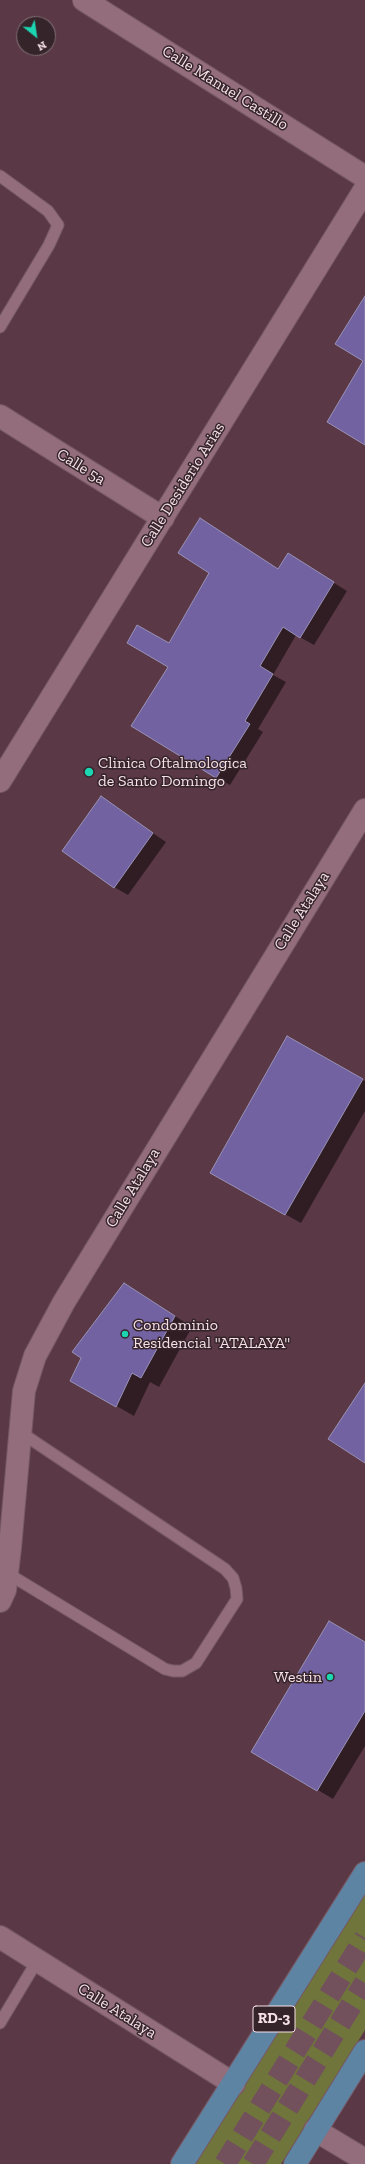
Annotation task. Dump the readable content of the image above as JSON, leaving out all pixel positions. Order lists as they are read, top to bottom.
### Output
{
  "streets": {
    "main road": ["RD-3"],
    "street": [
      "Calle Manuel Castillo",
      "Calle 5a",
      "Calle Desiderio Arias",
      "Calle Atalaya"
    ]
  },
  "crossings": [
    ["Calle 5a", "Calle Desiderio Arias"],
    ["Calle Atalaya", "RD-3"]
  ],
  "places": ["Clinica Oftalmologica de Santo Domingo", "Condominio Residencial \"ATALAYA\"", "Westin"],
  "north": "bottom right"
}
